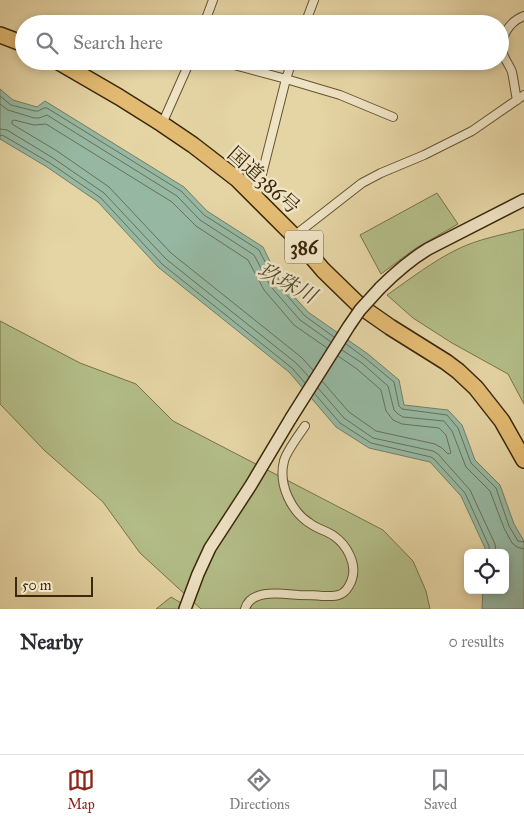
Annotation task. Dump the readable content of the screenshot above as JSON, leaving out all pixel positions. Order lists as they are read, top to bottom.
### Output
{
  "streets": {
    "highway": ["国道386号", "386"]
  },
  "water": ["玖珠川"],
  "scale_bar": "50 m",
  "page": {
    "search": "Search here",
    "scale": "50 m",
    "heading": ["Nearby", "0 results"],
    "nav": ["Map", "Directions", "Saved"]
  }
}
